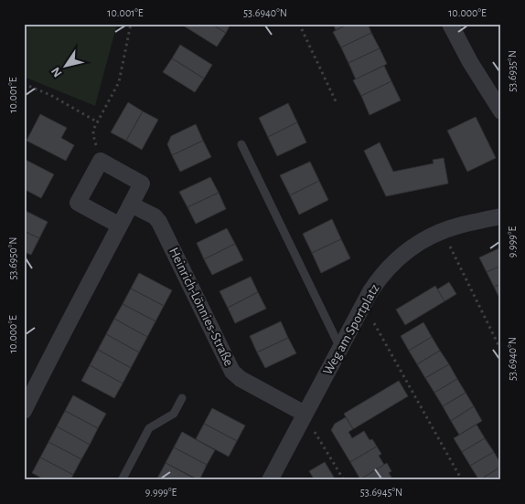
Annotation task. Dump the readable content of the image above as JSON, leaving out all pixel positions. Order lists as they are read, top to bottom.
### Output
{
  "streets": {
    "street": ["Heinrich-Lönnies-Straße", "Weg am Sportplatz"]
  },
  "crossings": [
    ["Heinrich-Lönnies-Straße", "Weg am Sportplatz"]
  ],
  "north": "bottom left",
  "coordinates": [
    "10.001°E",
    "53.6940°N",
    "10.000°E",
    "53.6935°N",
    "9.999°E",
    "53.6950°N",
    "53.6945°N"
  ]
}
